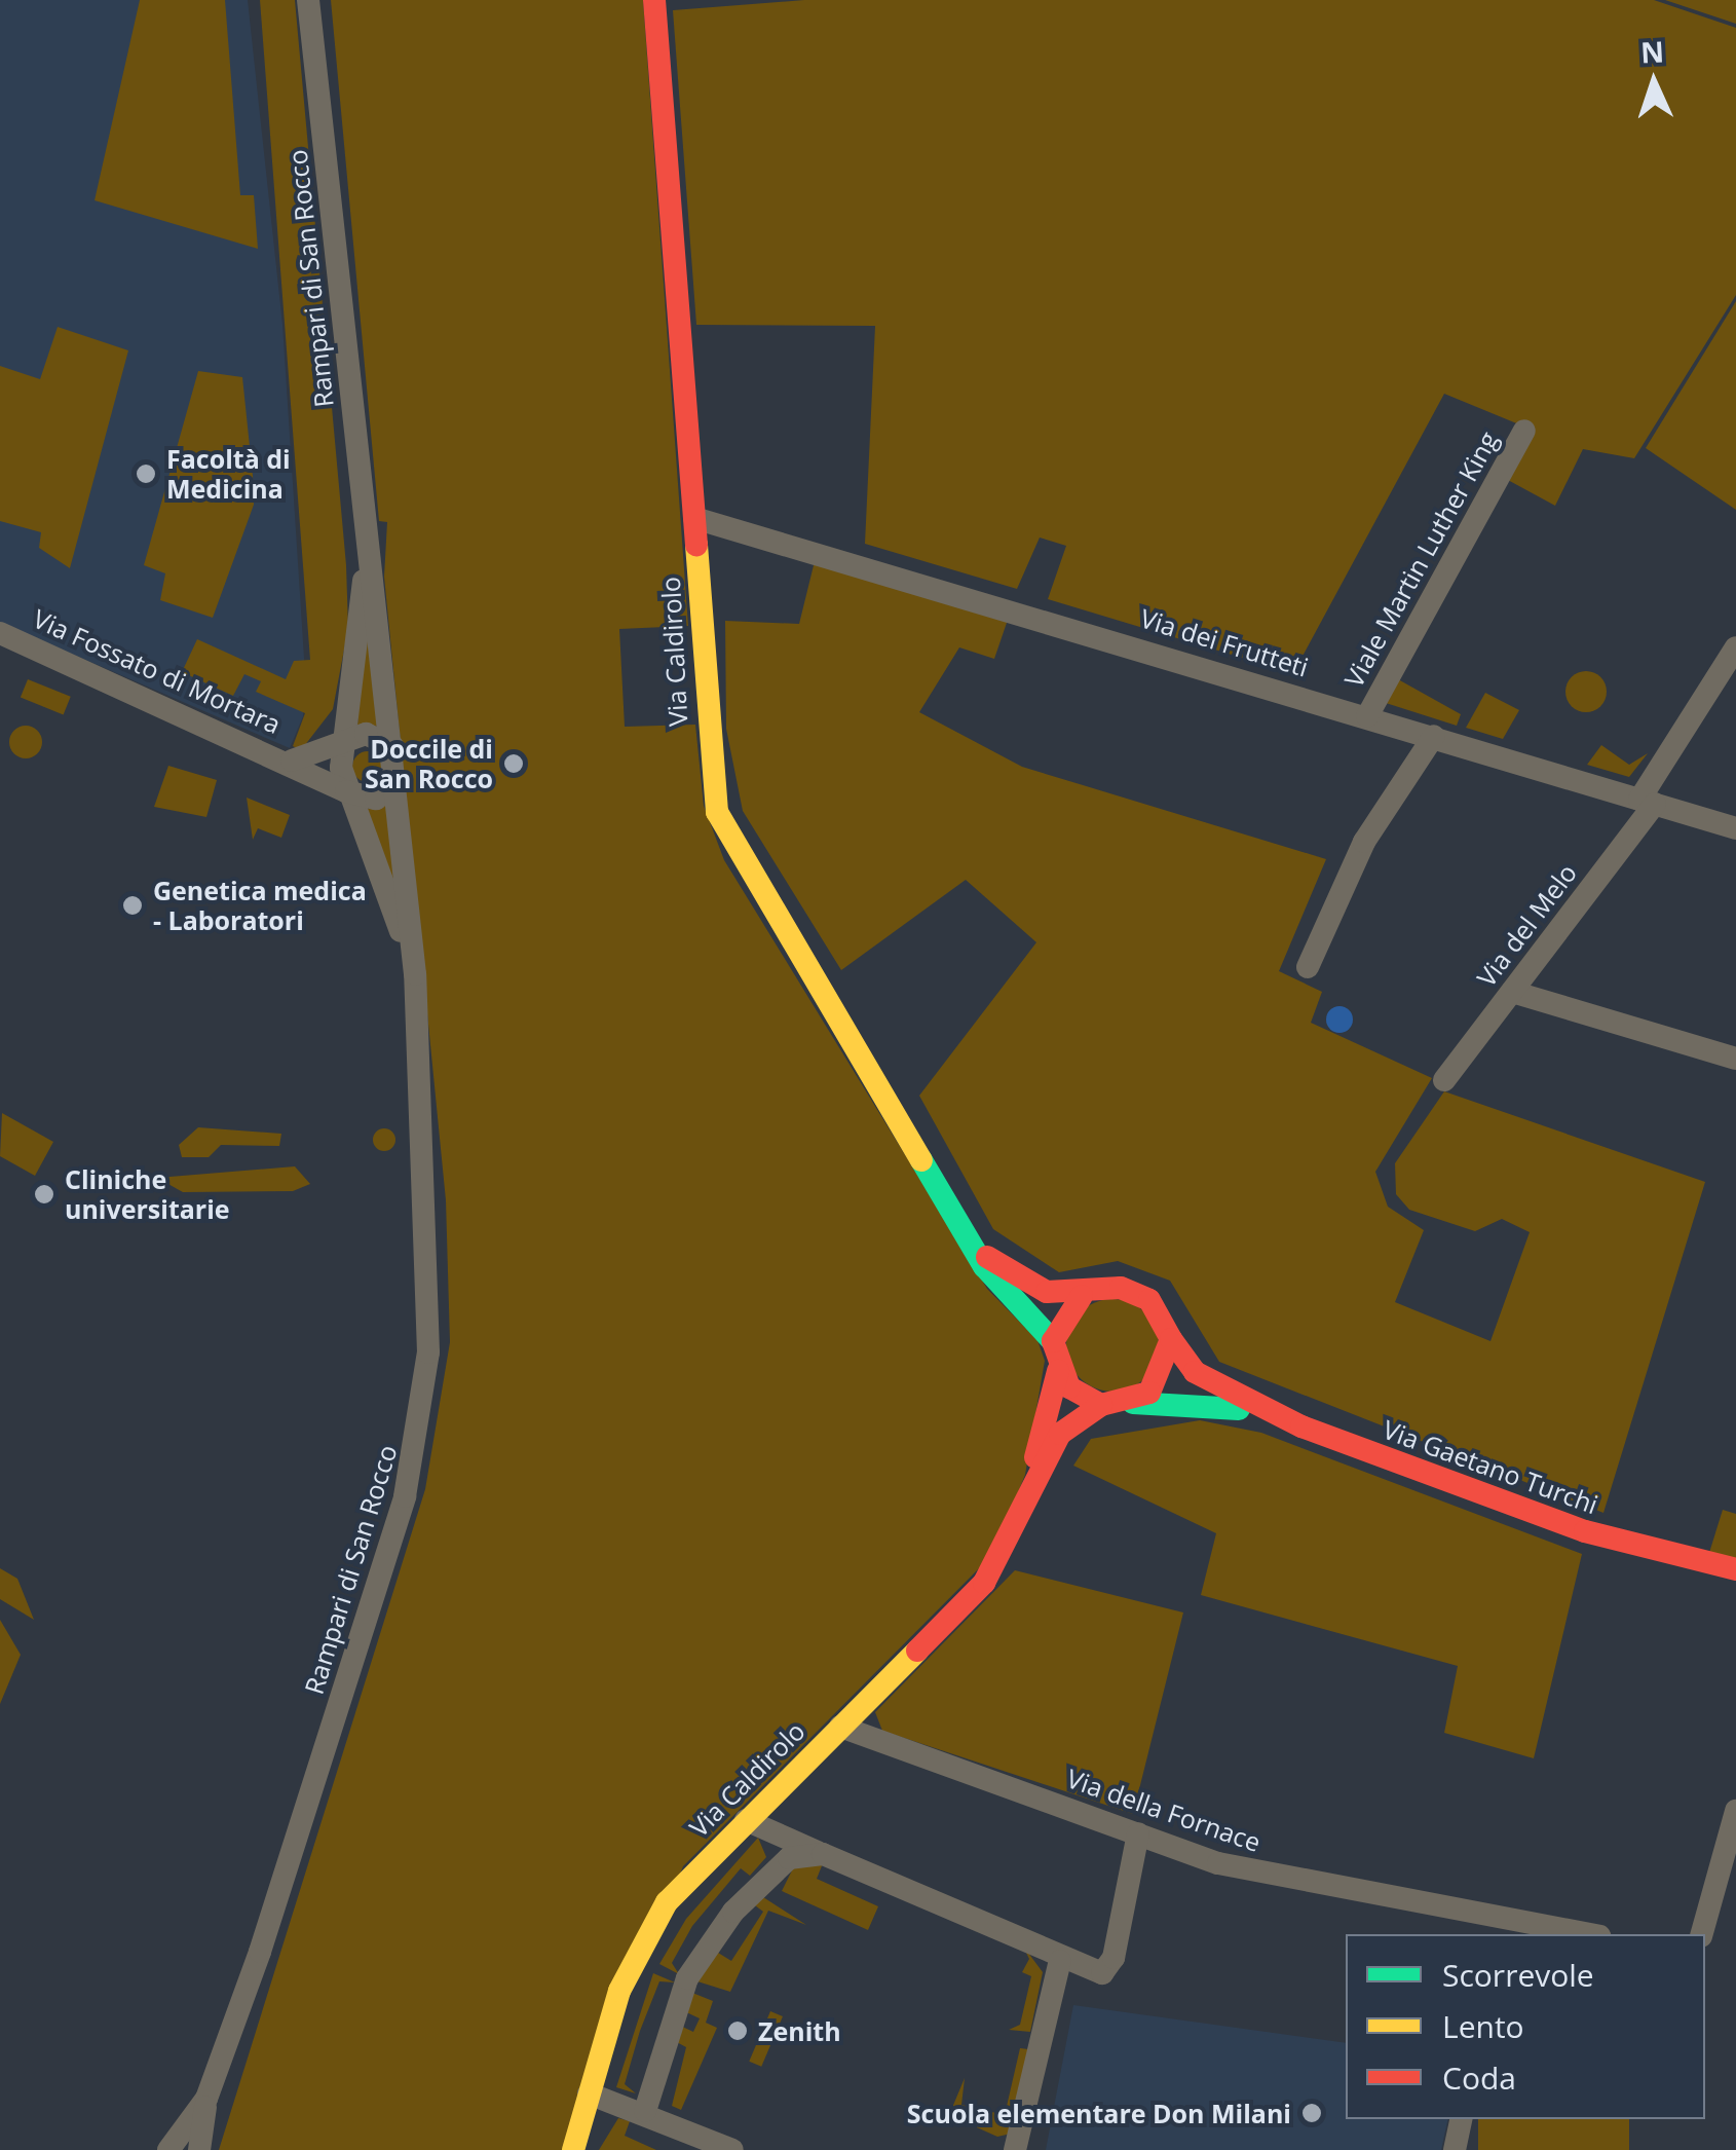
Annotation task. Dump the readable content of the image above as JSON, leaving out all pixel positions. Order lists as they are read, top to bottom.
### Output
{
  "streets": {
    "main road": ["Via Caldirolo", "Via Gaetano Turchi"],
    "street": [
      "Rampari di San Rocco",
      "Viale Martin Luther King",
      "Via dei Frutteti",
      "Via Fossato di Mortara",
      "Via del Melo",
      "Via della Fornace"
    ]
  },
  "crossings": [
    ["Rampari di San Rocco", "Via Fossato di Mortara"],
    ["Viale Martin Luther King", "Via dei Frutteti"],
    ["Via dei Frutteti", "Via Caldirolo"],
    ["Via dei Frutteti", "Via del Melo"],
    ["Via Caldirolo", "Via Gaetano Turchi"],
    ["Via Caldirolo", "Via della Fornace"]
  ],
  "places": [
    "Facoltà di Medicina",
    "Doccile di San Rocco",
    "Genetica medica - Laboratori",
    "Cliniche universitarie",
    "Zenith",
    "Scuola elementare Don Milani"
  ],
  "legend": ["Scorrevole", "Lento", "Coda"],
  "north": "top"
}
